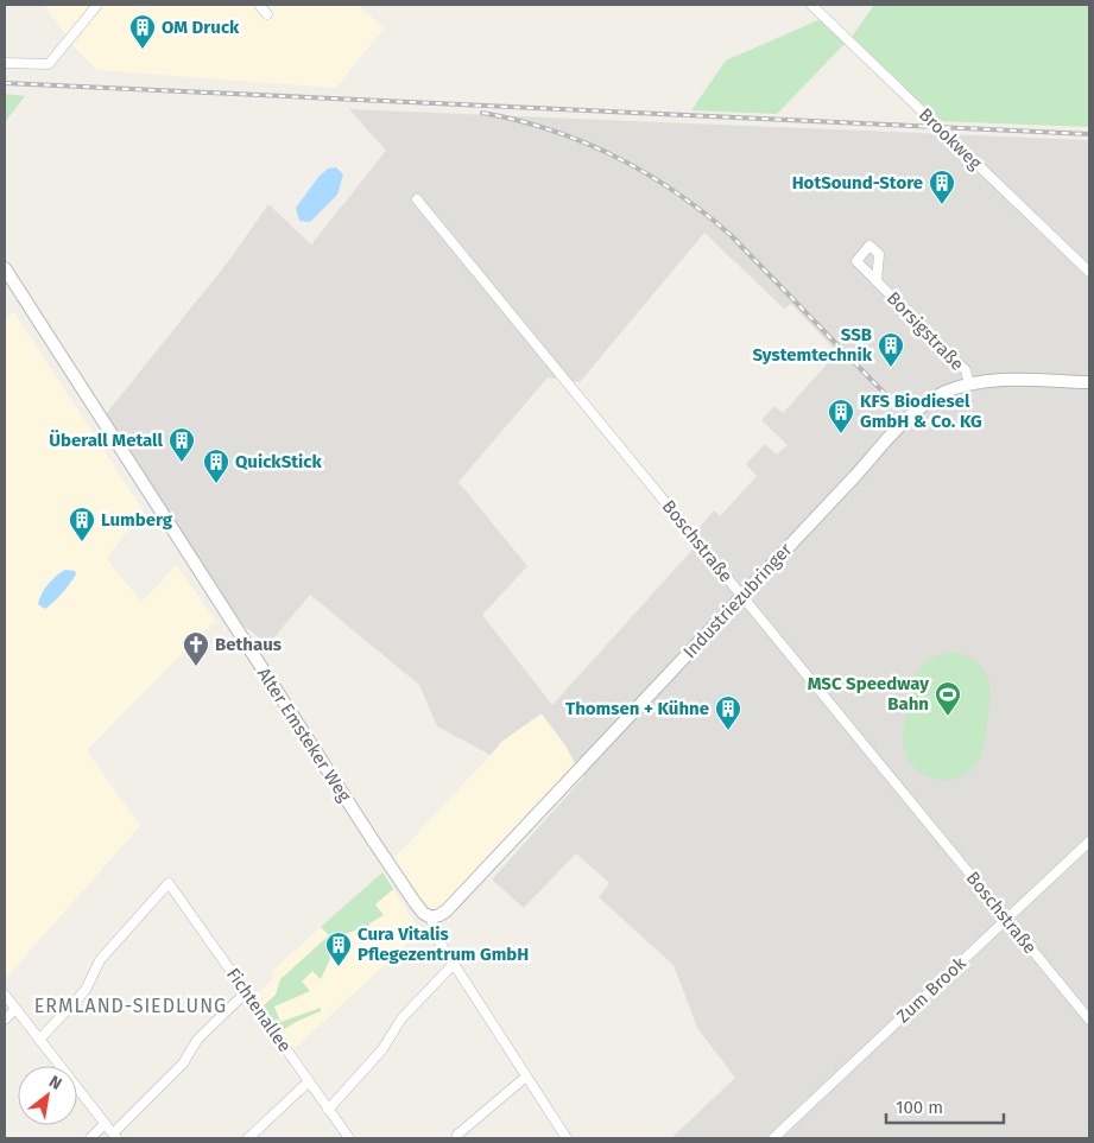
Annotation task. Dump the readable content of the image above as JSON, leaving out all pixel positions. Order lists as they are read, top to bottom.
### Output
{
  "streets": {
    "street": [
      "Brookweg",
      "Borsigstraße",
      "Boschstraße",
      "Industriezubringer",
      "Alter Emsteker Weg",
      "Zum Brook",
      "Fichtenallee"
    ]
  },
  "crossings": [
    ["Borsigstraße", "Industriezubringer"],
    ["Boschstraße", "Industriezubringer"],
    ["Boschstraße", "Zum Brook"],
    ["Industriezubringer", "Alter Emsteker Weg"]
  ],
  "districts": ["ERMLAND-SIEDLUNG"],
  "places": {
    "building": [
      "OM Druck",
      "HotSound-Store",
      "SSB Systemtechnik",
      "KFS Biodiesel GmbH & Co. KG",
      "Überall Metall",
      "QuickStick",
      "Lumberg",
      "Thomsen + Kühne",
      "Cura Vitalis Pflegezentrum GmbH"
    ],
    "church": ["Bethaus"],
    "sports": ["MSC Speedway Bahn"]
  },
  "scale_bar": "100 m",
  "north": "top right"
}
